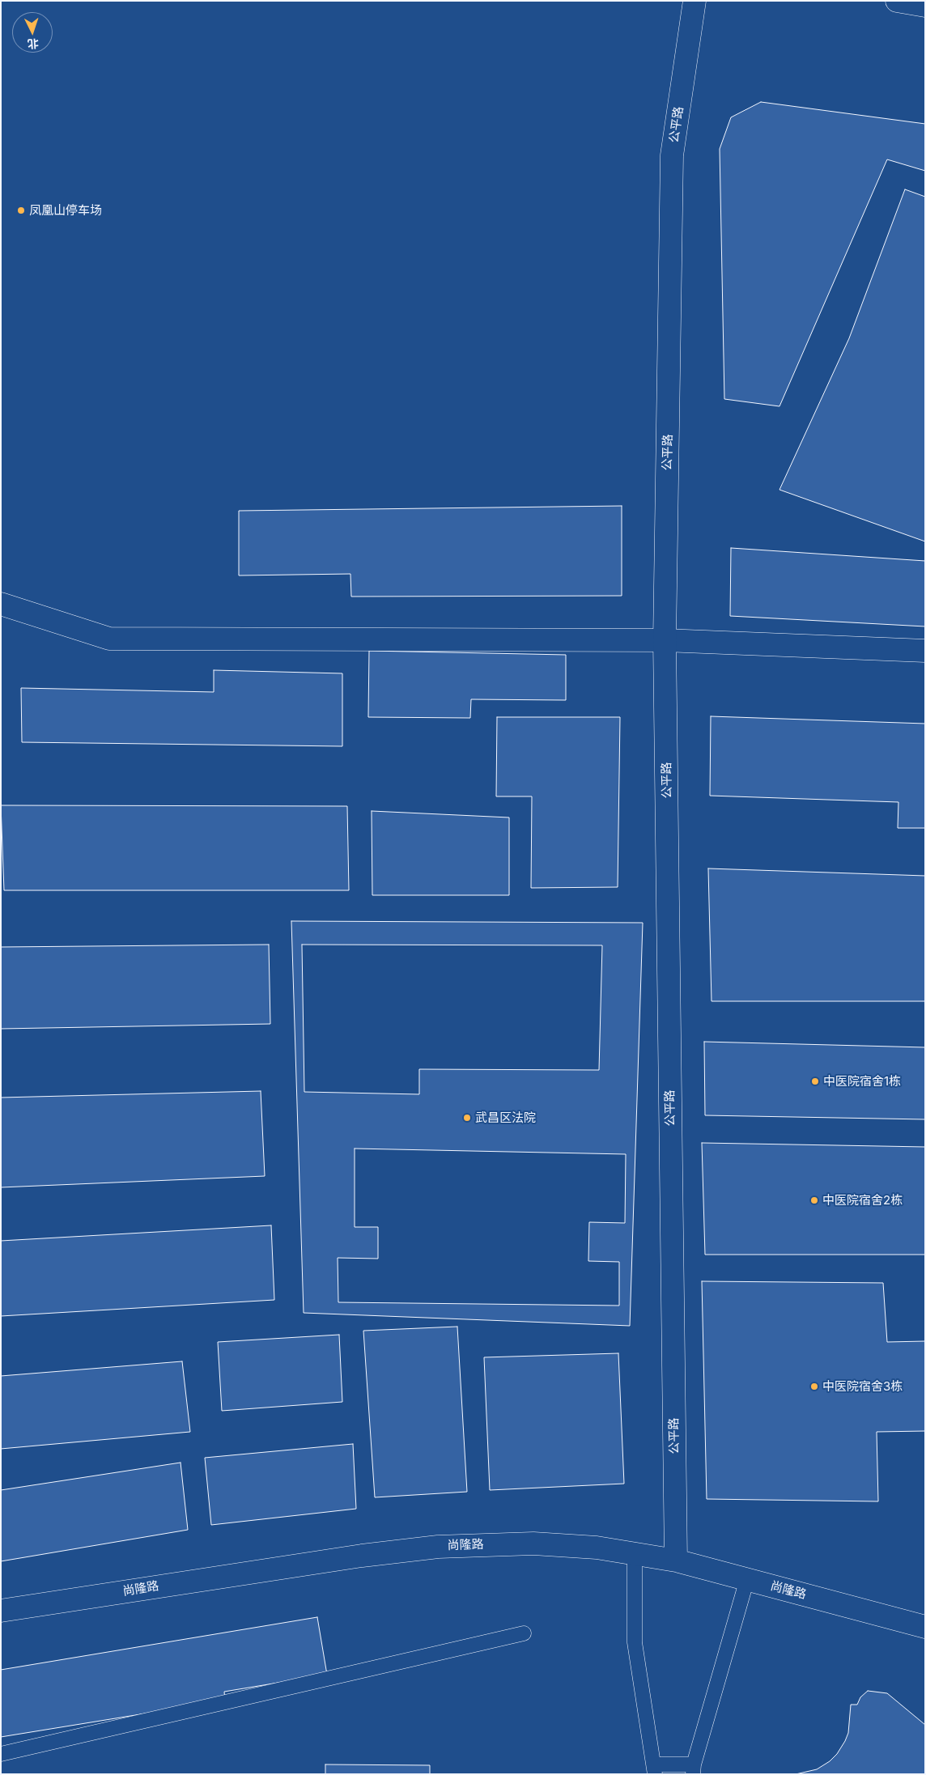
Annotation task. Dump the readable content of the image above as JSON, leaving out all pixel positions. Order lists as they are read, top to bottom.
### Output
{
  "streets": {
    "street": ["公平路", "尚隆路"]
  },
  "crossings": [
    ["公平路", "尚隆路"]
  ],
  "places": [
    "凤凰山停车场",
    "中医院宿舍1栋",
    "武昌区法院",
    "中医院宿舍2栋",
    "中医院宿舍3栋"
  ],
  "north": "bottom"
}
